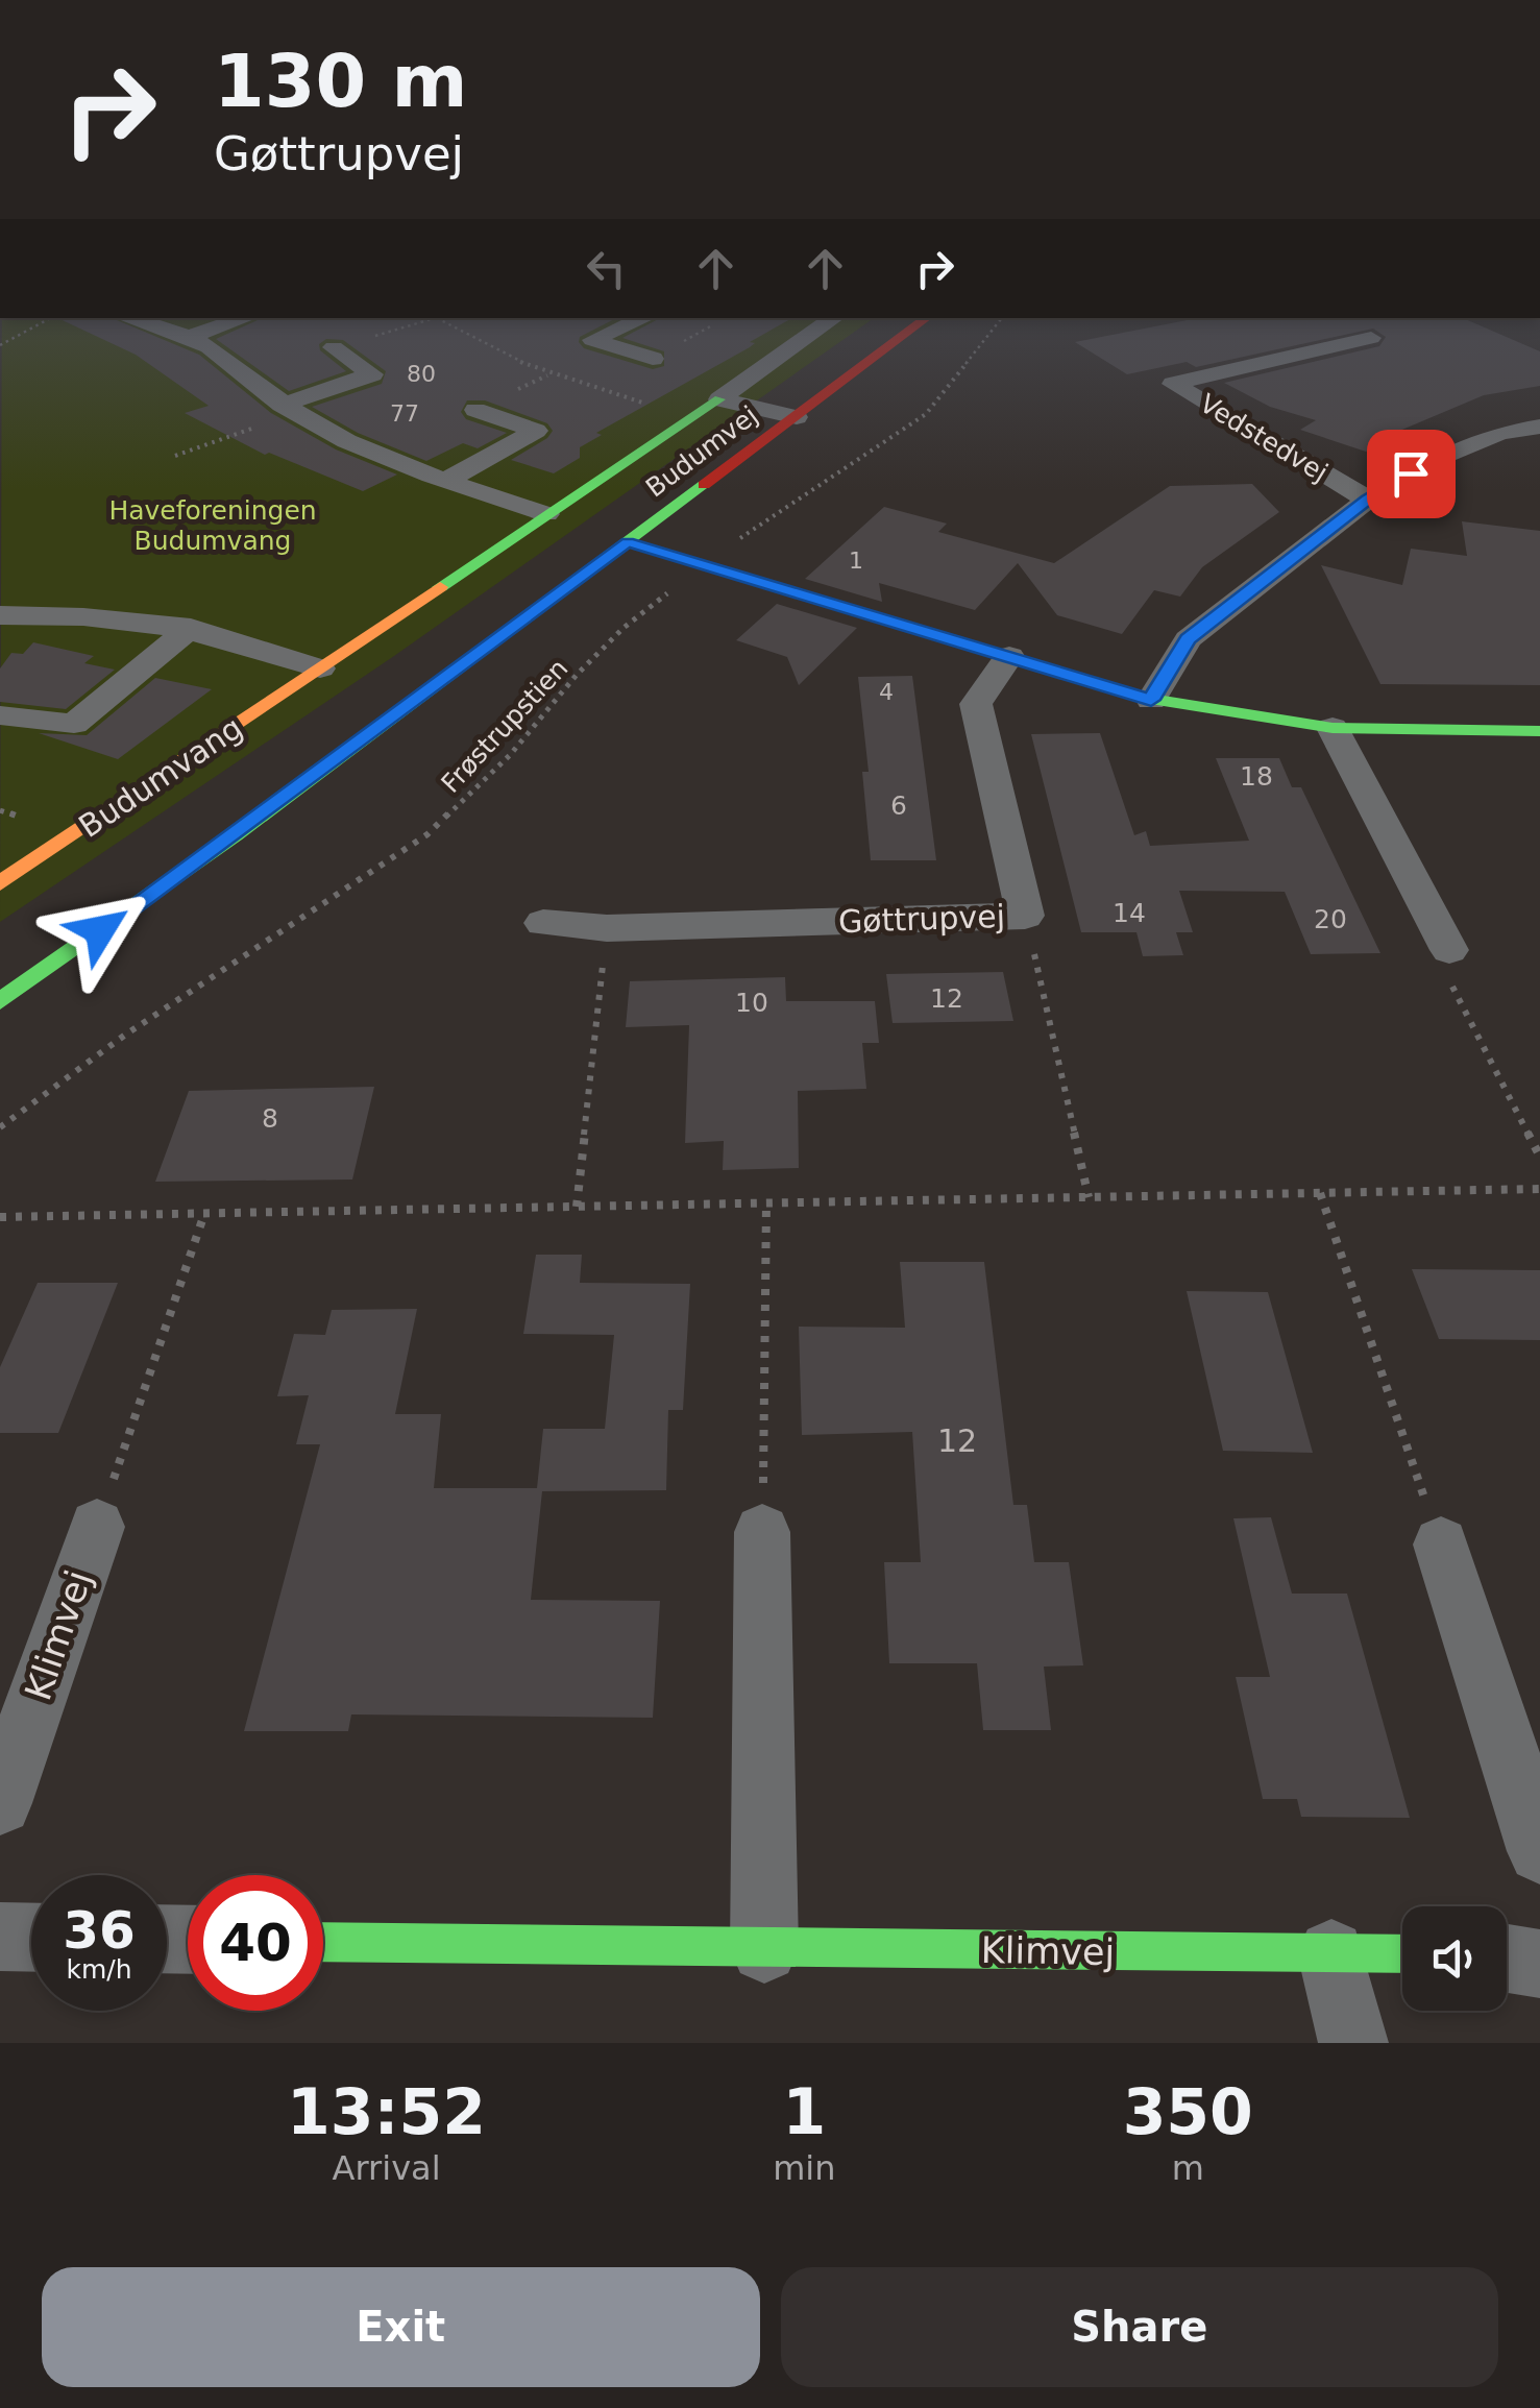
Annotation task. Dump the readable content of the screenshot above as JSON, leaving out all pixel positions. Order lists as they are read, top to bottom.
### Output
{
  "streets": {
    "street": [
      "Vedstedvej",
      "Budumvej",
      "Budumvang",
      "Gøttrupvej",
      "Klimvej"
    ],
    "path": ["Frøstrupstien"]
  },
  "parks": ["Haveforeningen Budumvang"],
  "house_numbers": [
    "80",
    "77",
    "1",
    "4",
    "18",
    "6",
    "14",
    "20",
    "12",
    "10",
    "8",
    "12"
  ],
  "page": {
    "turn": ["130 m", "Gøttrupvej"],
    "speed": "36 km/h",
    "limit": "40",
    "eta": [
      "13:52",
      "Arrival",
      "1",
      "min",
      "350",
      "m"
    ],
    "buttons": ["Exit", "Share"]
  }
}
